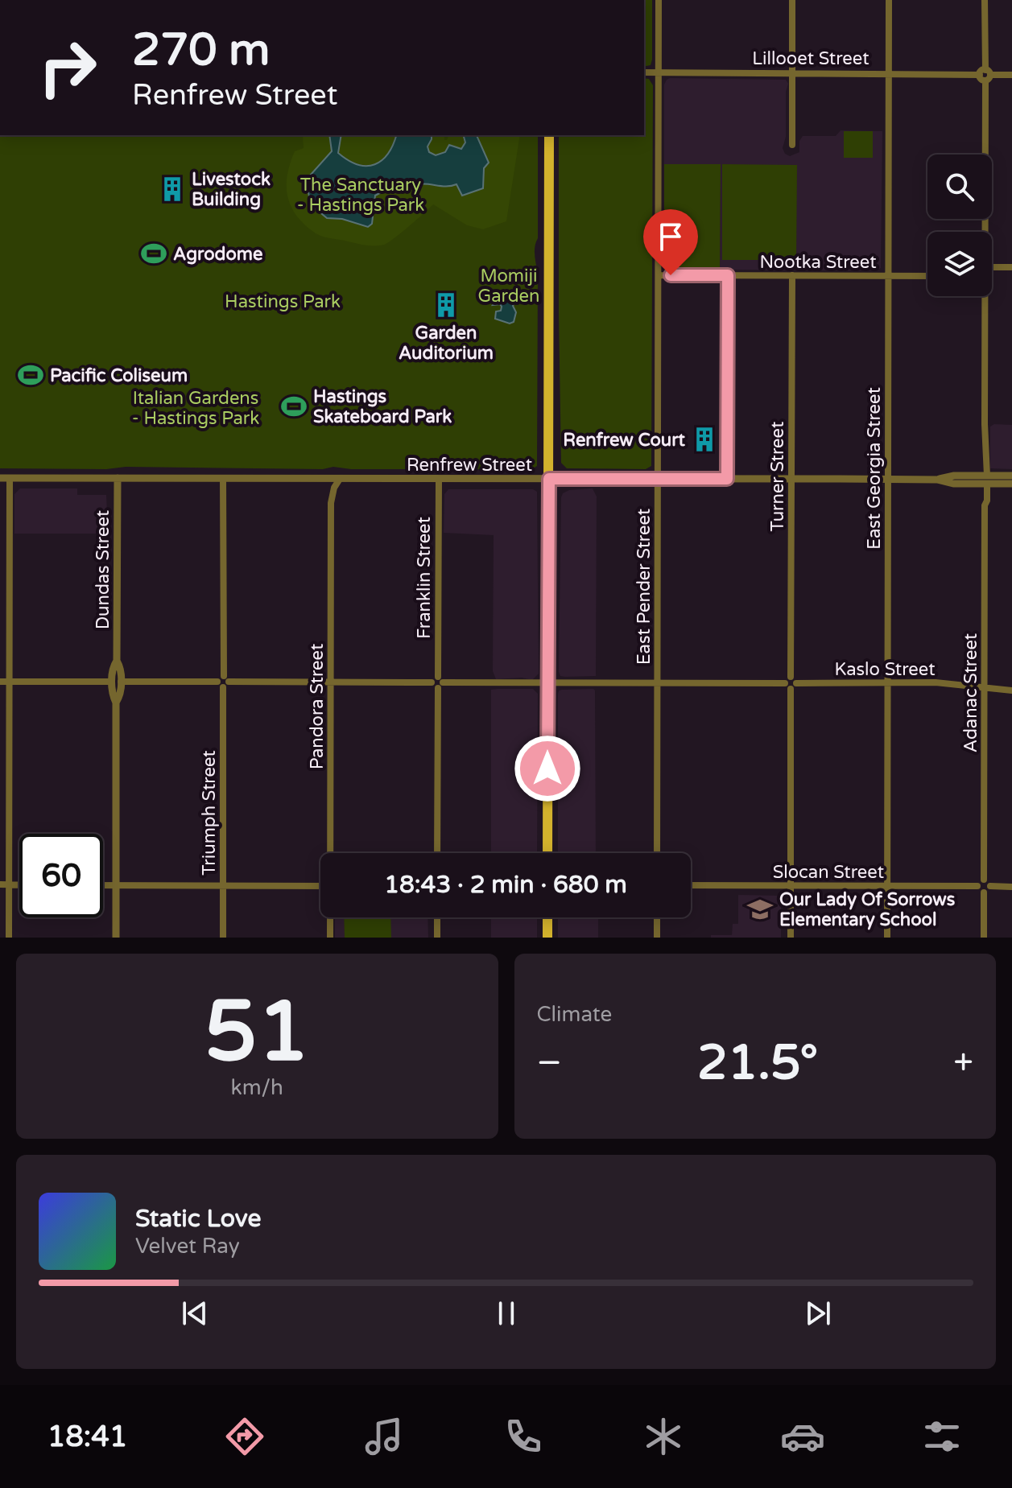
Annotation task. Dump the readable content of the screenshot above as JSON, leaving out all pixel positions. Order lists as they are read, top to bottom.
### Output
{
  "streets": {
    "street": [
      "Lillooet Street",
      "Nootka Street",
      "Renfrew Street",
      "East Georgia Street",
      "Turner Street",
      "Dundas Street",
      "Franklin Street",
      "East Pender Street",
      "Kaslo Street",
      "Adanac Street",
      "Pandora Street",
      "Triumph Street",
      "Slocan Street"
    ]
  },
  "crossings": [
    ["Lillooet Street", "East Georgia Street"],
    ["Lillooet Street", "East Pender Street"],
    ["Lillooet Street", "Adanac Street"],
    ["Nootka Street", "East Georgia Street"],
    ["Nootka Street", "Turner Street"],
    ["Nootka Street", "East Pender Street"],
    ["Renfrew Street", "East Georgia Street"],
    ["Renfrew Street", "Turner Street"],
    ["Renfrew Street", "Dundas Street"],
    ["Renfrew Street", "Franklin Street"],
    ["Renfrew Street", "East Pender Street"],
    ["Renfrew Street", "Adanac Street"],
    ["Renfrew Street", "Pandora Street"],
    ["Renfrew Street", "Triumph Street"],
    ["East Georgia Street", "Kaslo Street"],
    ["East Georgia Street", "Slocan Street"],
    ["Kaslo Street", "Adanac Street"],
    ["Adanac Street", "Slocan Street"]
  ],
  "parks": [
    "The Sanctuary - Hastings Park",
    "Momiji Garden",
    "Hastings Park",
    "Italian Gardens - Hastings Park"
  ],
  "places": {
    "building": ["Livestock Building", "Garden Auditorium", "Renfrew Court"],
    "sports": ["Agrodome", "Pacific Coliseum", "Hastings Skateboard Park"],
    "school or university": ["Our Lady Of Sorrows Elementary School"]
  },
  "page": {
    "turn": ["270 m", "Renfrew Street"],
    "limit": "60",
    "trip": "18:43 · 2 min · 680 m",
    "tile": [
      ["51", "km/h"],
      "Climate"
    ],
    "heat": ["−", "21.5°", "+"],
    "song": ["Static Love", "Velvet Ray"],
    "tabs": "18:41"
  }
}
